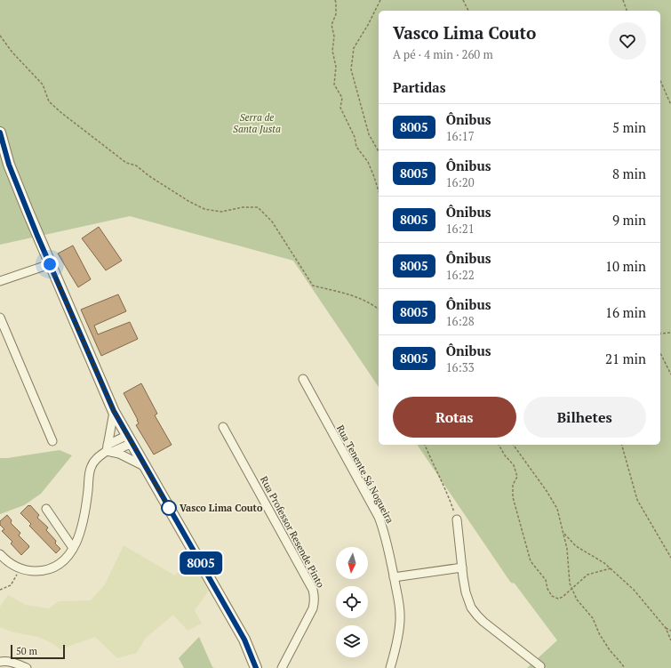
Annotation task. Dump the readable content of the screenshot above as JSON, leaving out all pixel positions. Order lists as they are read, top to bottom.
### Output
{
  "streets": {
    "street": ["Rua Tenente Sá Nogueira", "Rua Professor Resende Pinto"]
  },
  "parks": ["Serra de Santa Justa"],
  "places": ["Vasco Lima Couto"],
  "lines": ["bus line 8005"],
  "scale_bar": "50 m",
  "north": "bottom",
  "page": {
    "on_map": "8005",
    "heading": [
      ["Vasco Lima Couto", "A pé · 4 min · 260 m"],
      "Partidas"
    ],
    "list": [
      {
        "mark": "8005",
        "name": "Ônibus",
        "note": "16:17",
        "value": "5 min"
      },
      {
        "mark": "8005",
        "name": "Ônibus",
        "note": "16:20",
        "value": "8 min"
      },
      {
        "mark": "8005",
        "name": "Ônibus",
        "note": "16:21",
        "value": "9 min"
      },
      {
        "mark": "8005",
        "name": "Ônibus",
        "note": "16:22",
        "value": "10 min"
      },
      {
        "mark": "8005",
        "name": "Ônibus",
        "note": "16:28",
        "value": "16 min"
      },
      {
        "mark": "8005",
        "name": "Ônibus",
        "note": "16:33",
        "value": "21 min"
      }
    ],
    "buttons": ["Rotas", "Bilhetes"],
    "scale": "50 m"
  }
}
